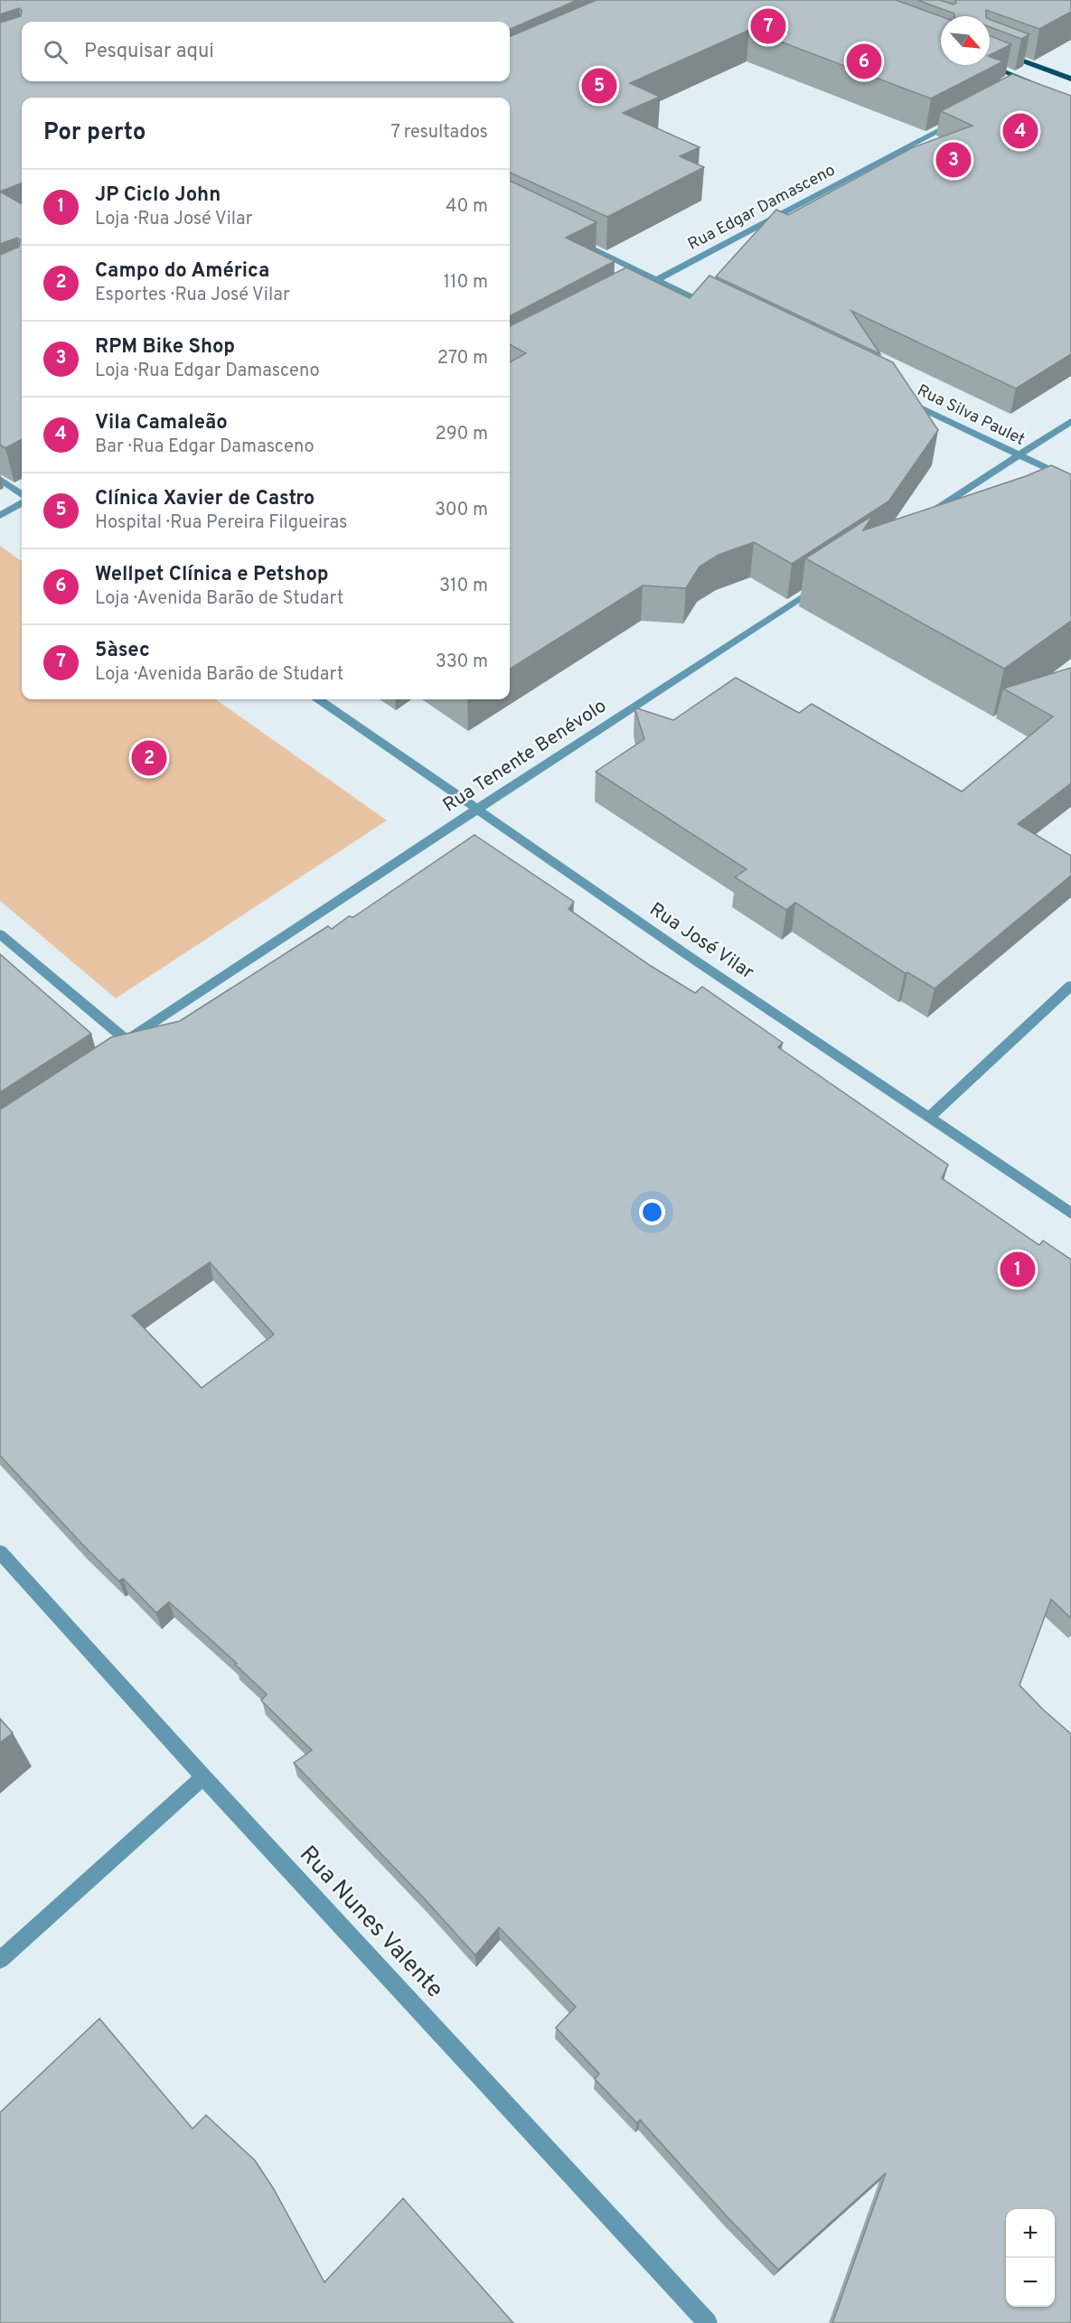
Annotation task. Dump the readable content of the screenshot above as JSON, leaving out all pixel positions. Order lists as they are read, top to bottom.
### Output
{
  "streets": {
    "street": [
      "Rua Edgar Damasceno",
      "Rua Silva Paulet",
      "Rua Tenente Benévolo",
      "Rua José Vilar",
      "Rua Nunes Valente"
    ]
  },
  "crossings": [
    ["Rua Tenente Benévolo", "Rua José Vilar"]
  ],
  "north": "bottom right",
  "page": {
    "pins": [
      "7",
      "6",
      "5",
      "4",
      "3",
      "2",
      "1"
    ],
    "search": "Pesquisar aqui",
    "heading": ["Por perto", "7 resultados"],
    "list": [
      {
        "mark": "1",
        "name": "JP Ciclo John",
        "note": "Loja · Rua José Vilar",
        "value": "40 m"
      },
      {
        "mark": "2",
        "name": "Campo do América",
        "note": "Esportes · Rua José Vilar",
        "value": "110 m"
      },
      {
        "mark": "3",
        "name": "RPM Bike Shop",
        "note": "Loja · Rua Edgar Damasceno",
        "value": "270 m"
      },
      {
        "mark": "4",
        "name": "Vila Camaleão",
        "note": "Bar · Rua Edgar Damasceno",
        "value": "290 m"
      },
      {
        "mark": "5",
        "name": "Clínica Xavier de Castro",
        "note": "Hospital · Rua Pereira Filgueiras",
        "value": "300 m"
      },
      {
        "mark": "6",
        "name": "Wellpet Clínica e Petshop",
        "note": "Loja · Avenida Barão de Studart",
        "value": "310 m"
      },
      {
        "mark": "7",
        "name": "5àsec",
        "note": "Loja · Avenida Barão de Studart",
        "value": "330 m"
      }
    ],
    "map_buttons": ["+", "−"]
  }
}
